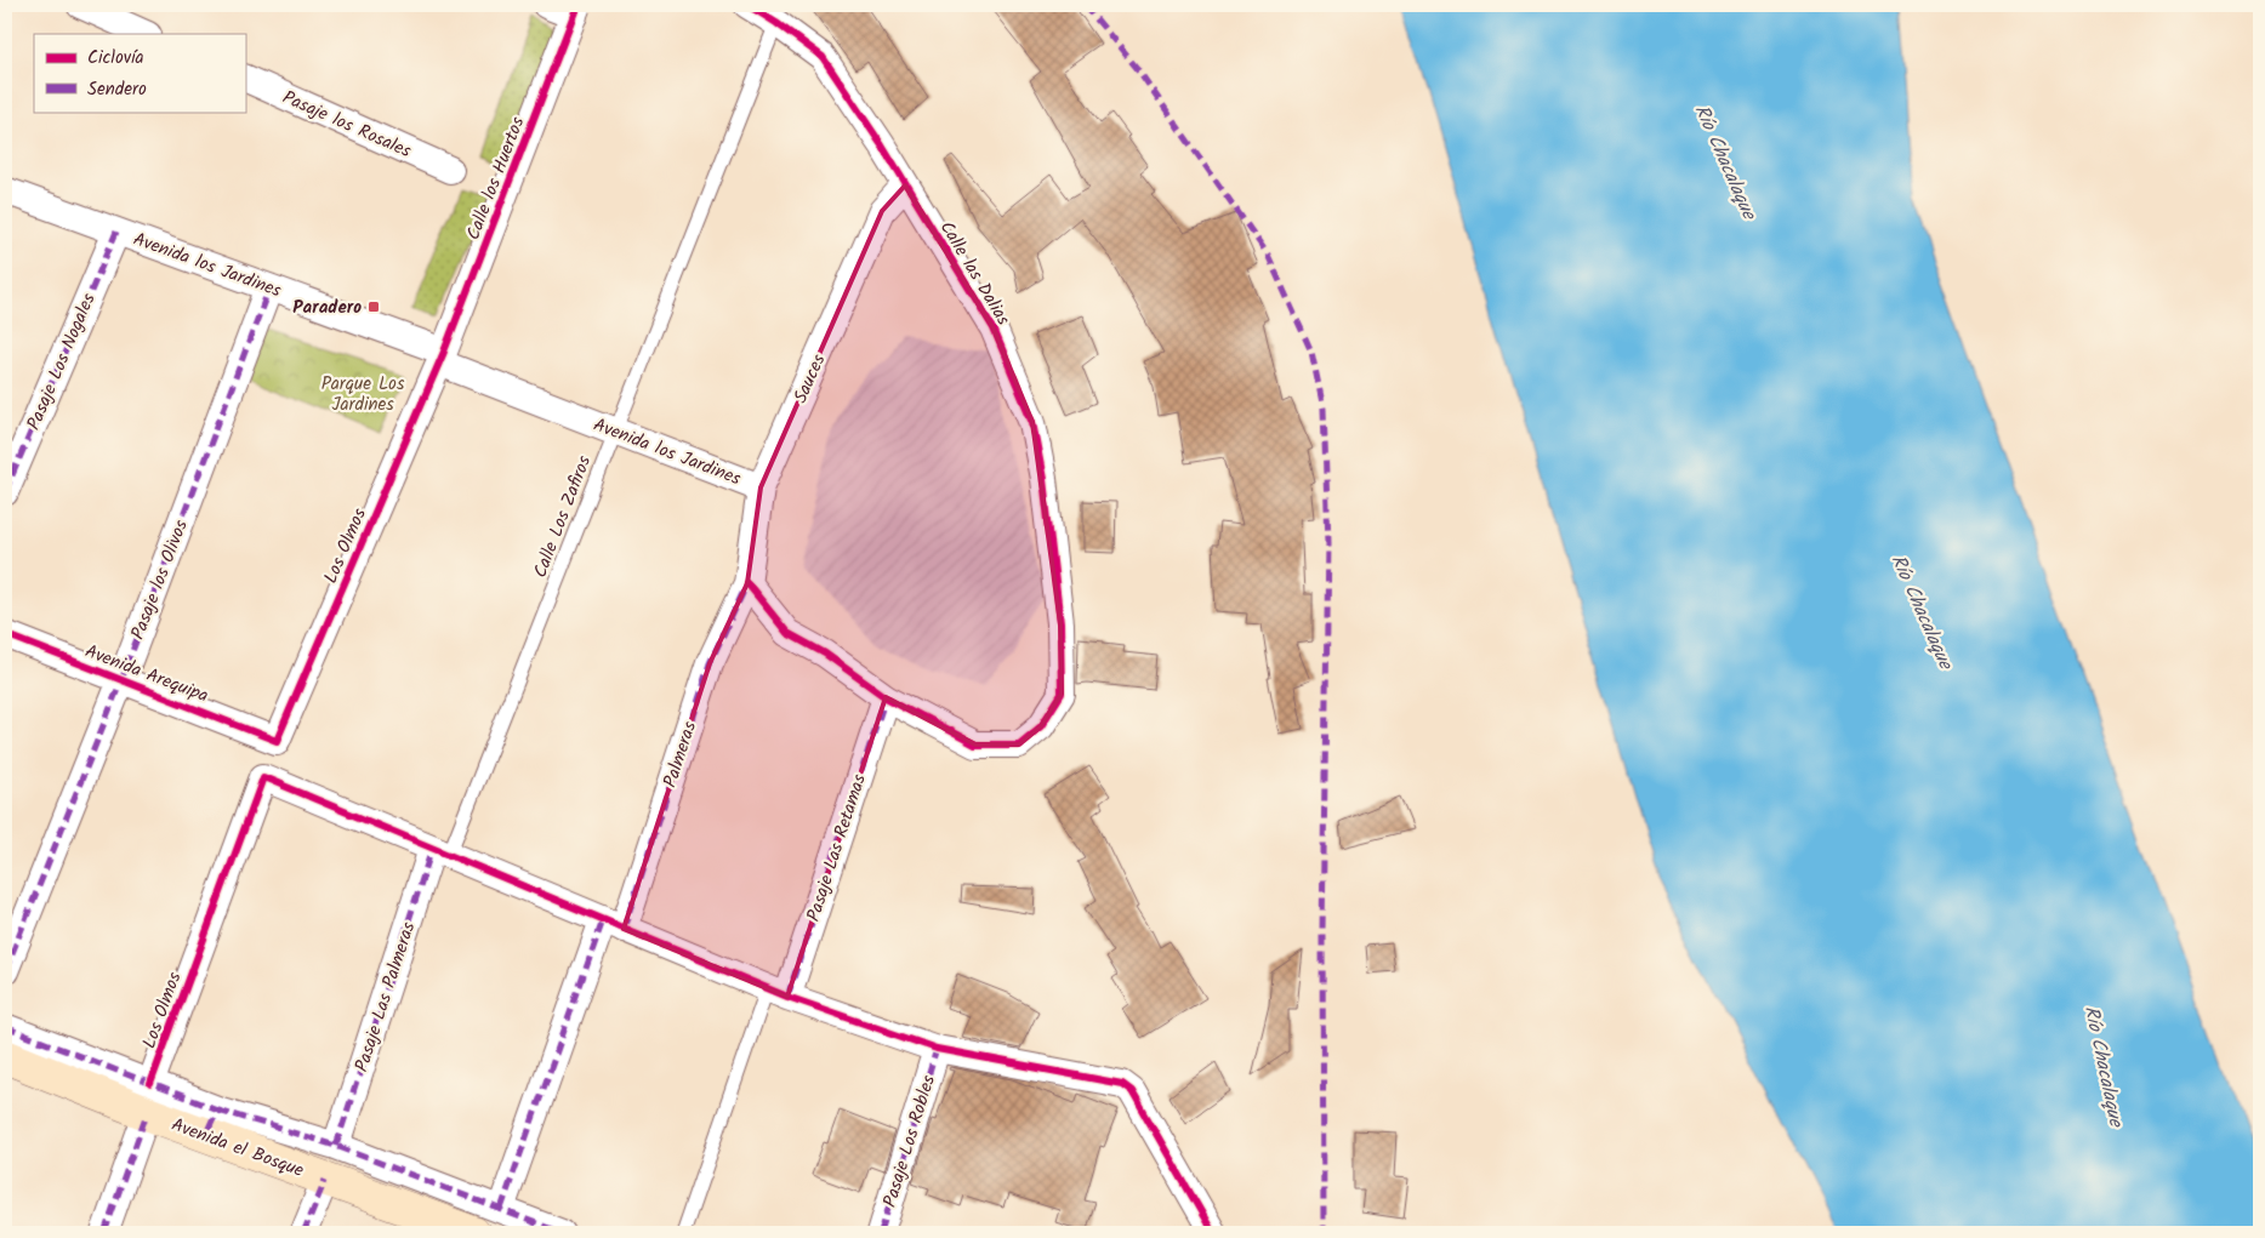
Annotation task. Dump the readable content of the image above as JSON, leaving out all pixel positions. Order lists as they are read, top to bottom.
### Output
{
  "streets": {
    "street": [
      "Pasaje los Rosales",
      "Calle los Huertos",
      "Avenida los Jardines",
      "Calle las Dalias",
      "Pasaje Los Nogales",
      "Sauces",
      "Los Olmos",
      "Pasaje los Olivos",
      "Avenida Arequipa",
      "Palmeras",
      "Pasaje Las Retamas",
      "Pasaje Las Palmeras",
      "Pasaje Los Robles",
      "Avenida el Bosque"
    ],
    "lane": ["Calle Los Zafiros"]
  },
  "crossings": [
    ["Calle los Huertos", "Avenida los Jardines"],
    ["Calle los Huertos", "Los Olmos"],
    ["Avenida los Jardines", "Pasaje Los Nogales"],
    ["Avenida los Jardines", "Sauces"],
    ["Avenida los Jardines", "Calle Los Zafiros"],
    ["Avenida los Jardines", "Los Olmos"],
    ["Avenida los Jardines", "Pasaje los Olivos"],
    ["Calle las Dalias", "Sauces"],
    ["Calle las Dalias", "Calle Los Zafiros"],
    ["Calle las Dalias", "Pasaje Las Retamas"],
    ["Sauces", "Palmeras"],
    ["Calle Los Zafiros", "Los Olmos"],
    ["Calle Los Zafiros", "Pasaje Las Palmeras"],
    ["Los Olmos", "Avenida Arequipa"],
    ["Los Olmos", "Pasaje Las Palmeras"],
    ["Los Olmos", "Avenida el Bosque"],
    ["Pasaje los Olivos", "Avenida Arequipa"]
  ],
  "water": ["Río Chacalaque"],
  "parks": ["Parque Los Jardines"],
  "places": {
    "transit": ["Paradero"]
  },
  "legend": ["Ciclovía", "Sendero"]
}
